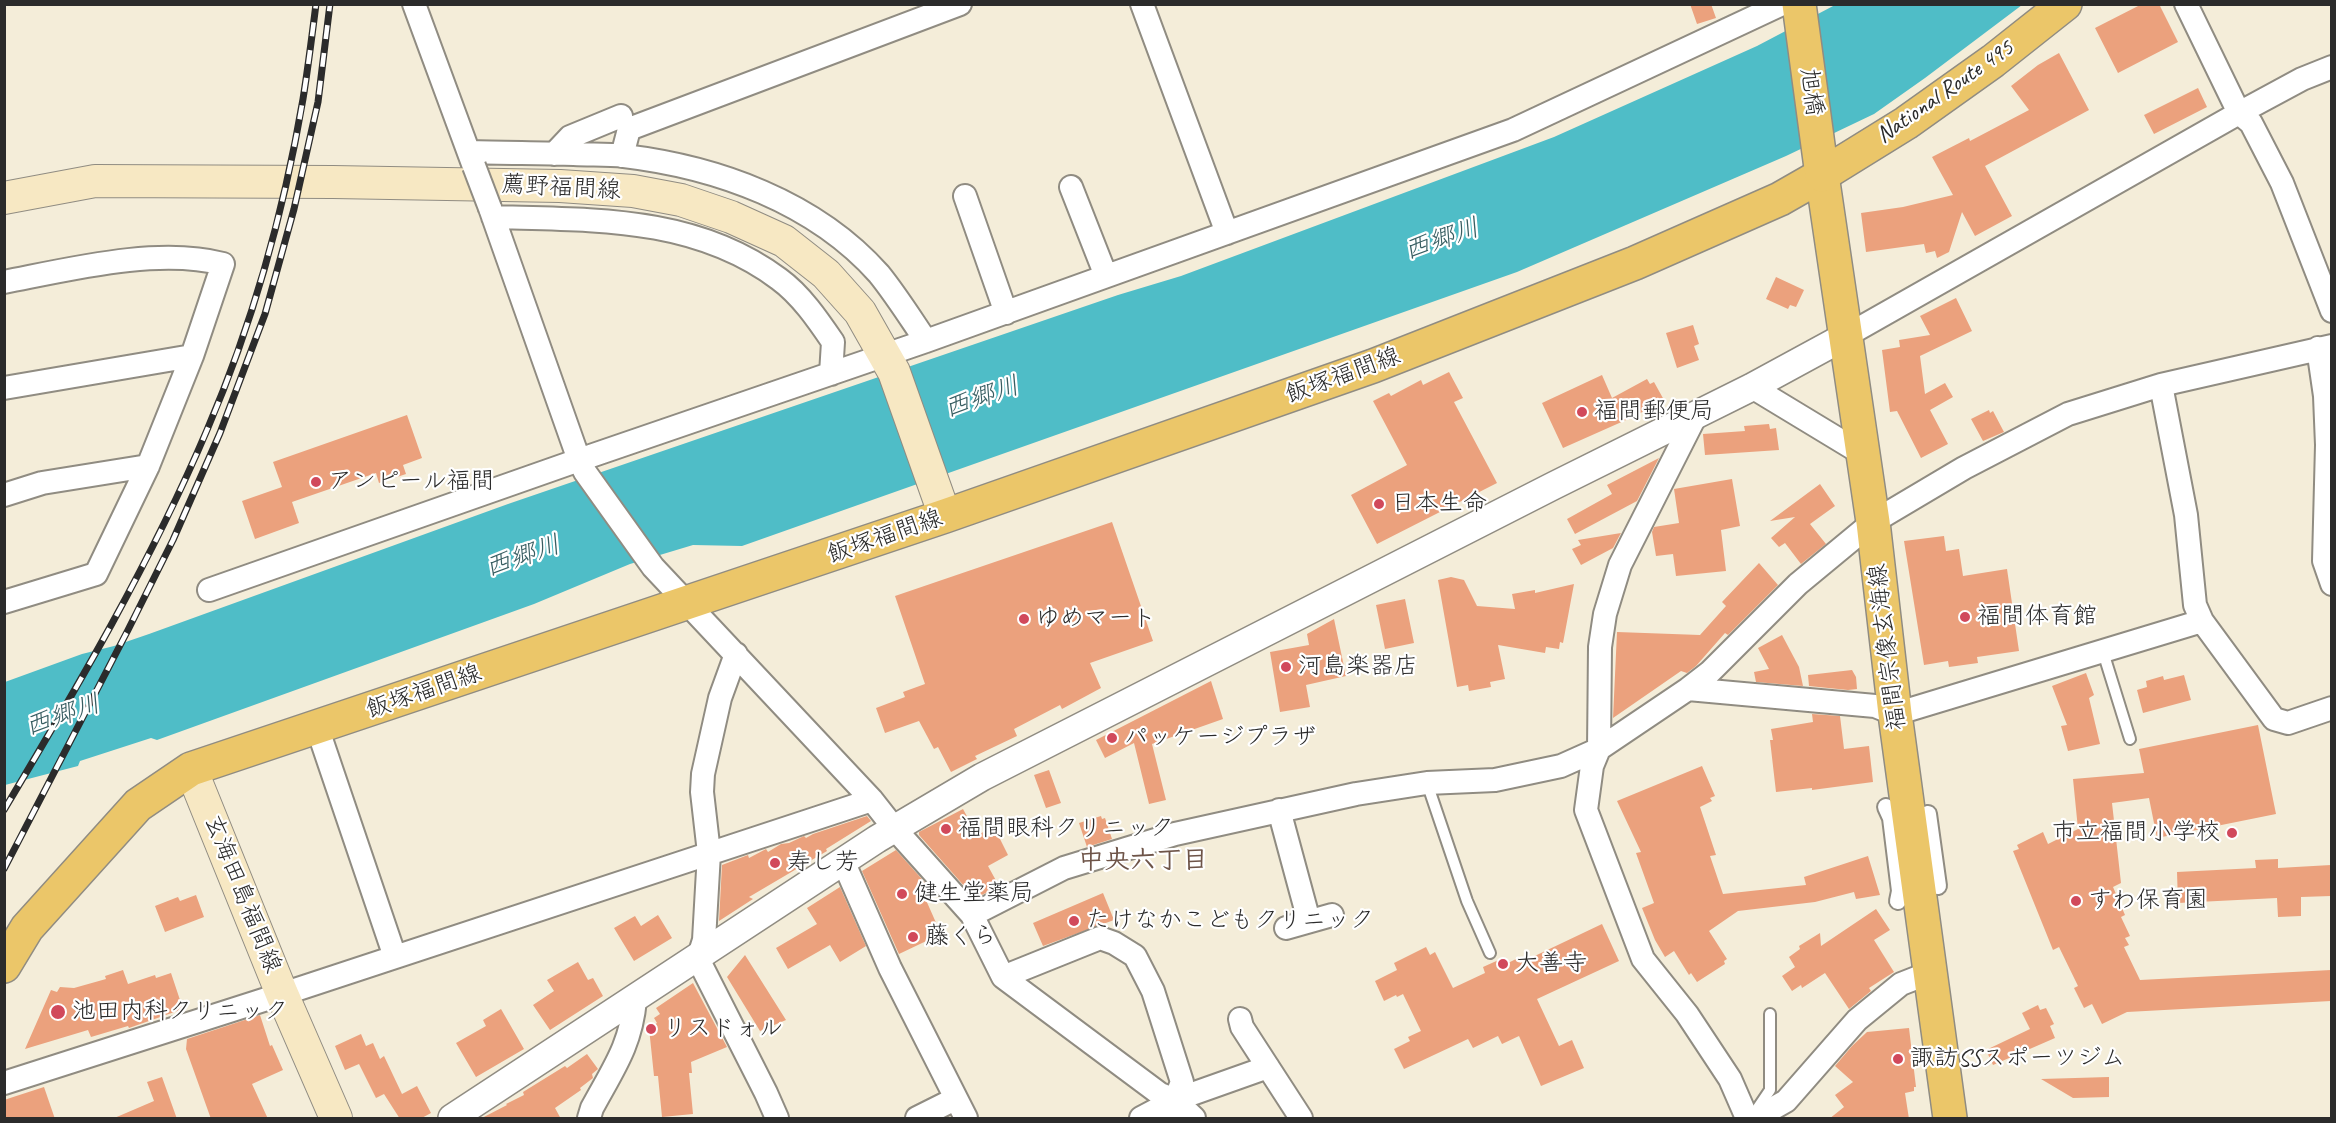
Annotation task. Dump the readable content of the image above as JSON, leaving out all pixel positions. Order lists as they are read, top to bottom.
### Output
{
  "streets": {
    "main road": [
      "旭橋",
      "National Route 495",
      "薦野福間線",
      "飯塚福間線",
      "福間宗像玄海線",
      "玄海田島福間線"
    ]
  },
  "crossings": [
    ["旭橋", "National Route 495"],
    ["旭橋", "飯塚福間線"],
    ["旭橋", "福間宗像玄海線"],
    ["National Route 495", "飯塚福間線"],
    ["National Route 495", "福間宗像玄海線"],
    ["薦野福間線", "飯塚福間線"],
    ["飯塚福間線", "福間宗像玄海線"],
    ["飯塚福間線", "玄海田島福間線"]
  ],
  "districts": ["中央六丁目"],
  "water": ["西郷川"],
  "places": [
    "福間郵便局",
    "アンピール福間",
    "日本生命",
    "福間体育館",
    "ゆめマート",
    "河島楽器店",
    "パッケージプラザ",
    "福間眼科クリニック",
    "市立福間小学校",
    "寿し芳",
    "健生堂薬局",
    "すわ保育園",
    "たけなかこどもクリニック",
    "藤くら",
    "大善寺",
    "池田内科クリニック",
    "リスドォル",
    "諏訪SSスポーツジム"
  ]
}
